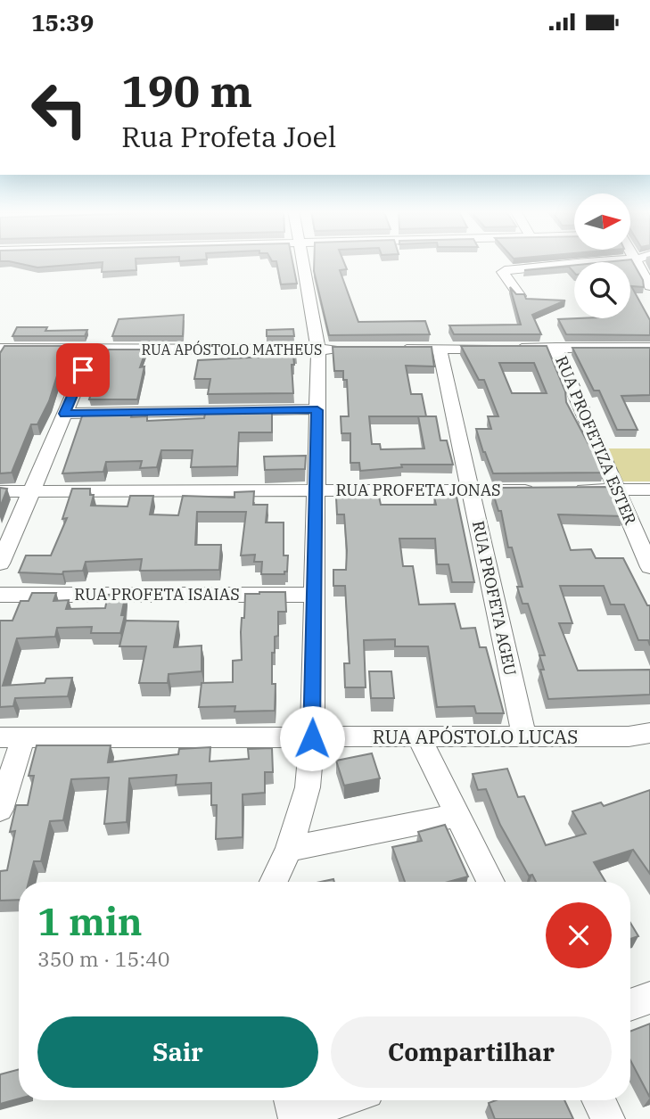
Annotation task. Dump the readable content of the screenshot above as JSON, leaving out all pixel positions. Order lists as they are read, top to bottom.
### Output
{
  "streets": {
    "street": [
      "RUA APÓSTOLO MATHEUS",
      "RUA PROFETIZA ESTER",
      "RUA PROFETA JONAS",
      "RUA PROFETA ISAIAS",
      "RUA PROFETA AGEU",
      "RUA APÓSTOLO LUCAS"
    ]
  },
  "crossings": [
    ["RUA PROFETA JONAS", "RUA PROFETA AGEU"],
    ["RUA PROFETA AGEU", "RUA APÓSTOLO LUCAS"]
  ],
  "north": "right",
  "page": {
    "status": "15:39",
    "turn": ["190 m", "Rua Profeta Joel"],
    "heading": ["1 min", "350 m · 15:40"],
    "buttons": ["Sair", "Compartilhar"]
  }
}
